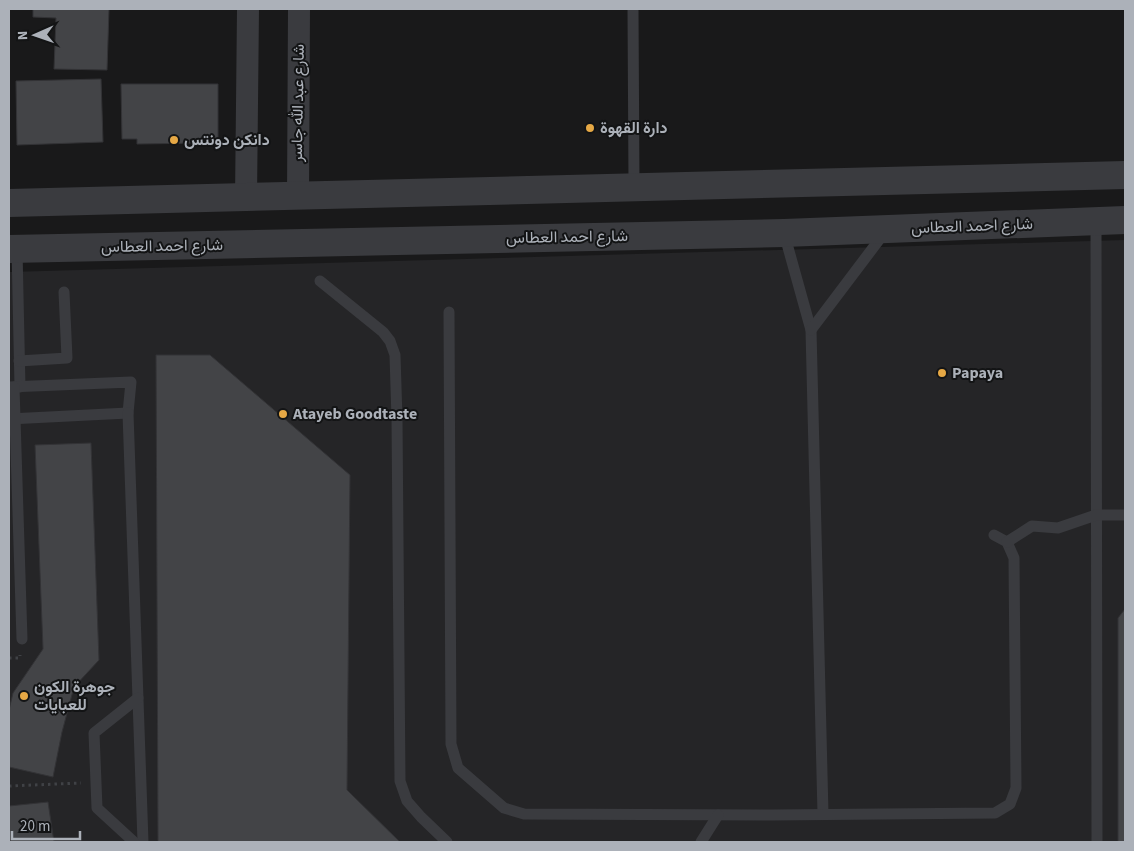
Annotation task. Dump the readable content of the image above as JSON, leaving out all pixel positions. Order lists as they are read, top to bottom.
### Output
{
  "streets": {
    "street": ["شارع عبد الله جاسر", "شارع احمد العطاس"]
  },
  "places": [
    "دارة القهوة",
    "دانكن دونتس",
    "Papaya",
    "Atayeb Goodtaste",
    "جوهرة الكون للعبايات"
  ],
  "scale_bar": "20 m",
  "north": "left"
}
